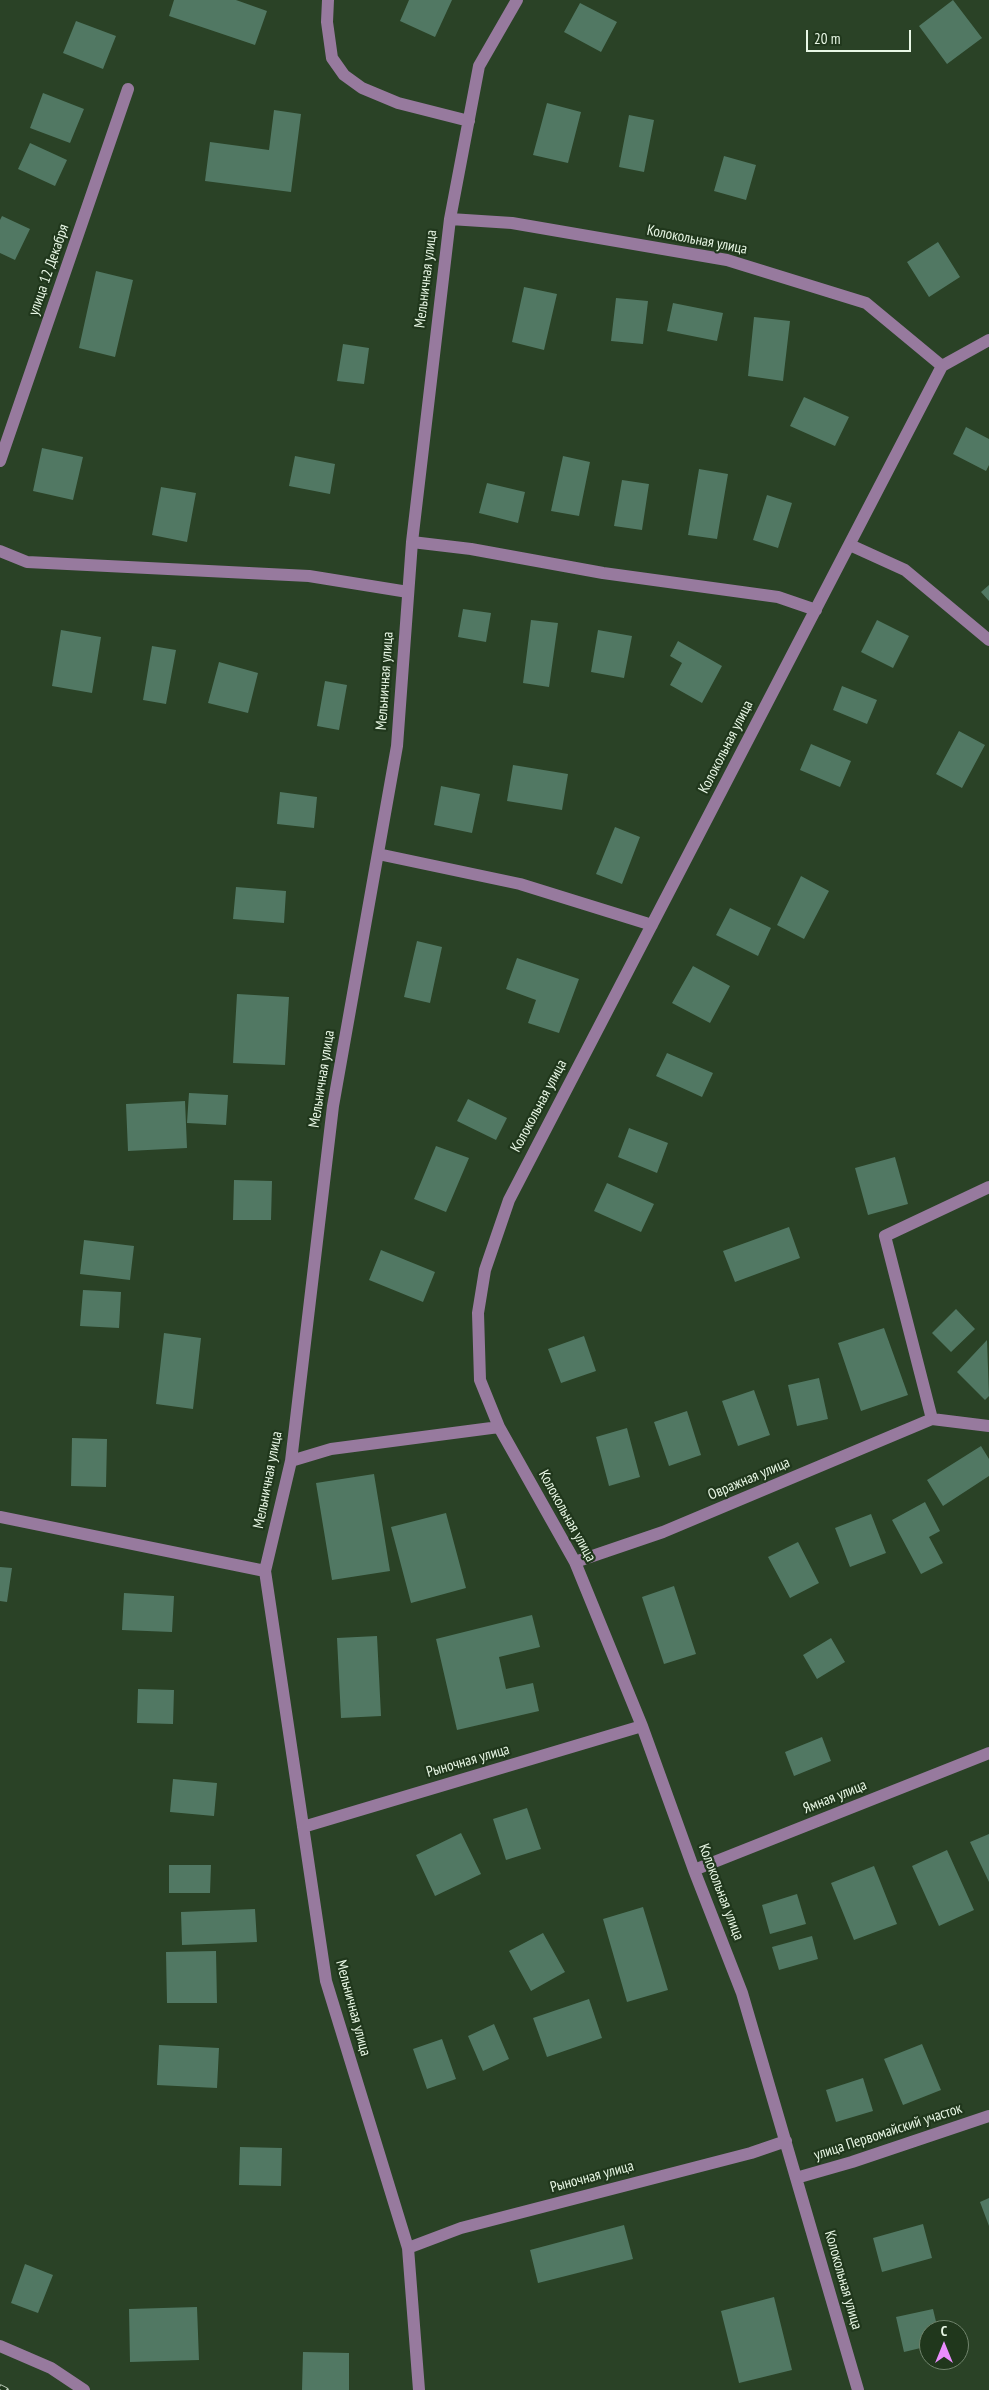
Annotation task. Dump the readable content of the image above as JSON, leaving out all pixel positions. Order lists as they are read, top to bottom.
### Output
{
  "streets": {
    "street": [
      "Колокольная улица",
      "улица 12 Декабря",
      "Мельничная улица",
      "Овражная улица",
      "Рыночная улица",
      "Ямная улица",
      "улица Первомайский участок"
    ]
  },
  "crossings": [
    ["Колокольная улица", "Мельничная улица"],
    ["Колокольная улица", "Овражная улица"],
    ["Колокольная улица", "Рыночная улица"],
    ["Колокольная улица", "Ямная улица"],
    ["Колокольная улица", "улица Первомайский участок"],
    ["Мельничная улица", "Рыночная улица"]
  ],
  "scale_bar": "20 m",
  "north": "top"
}
